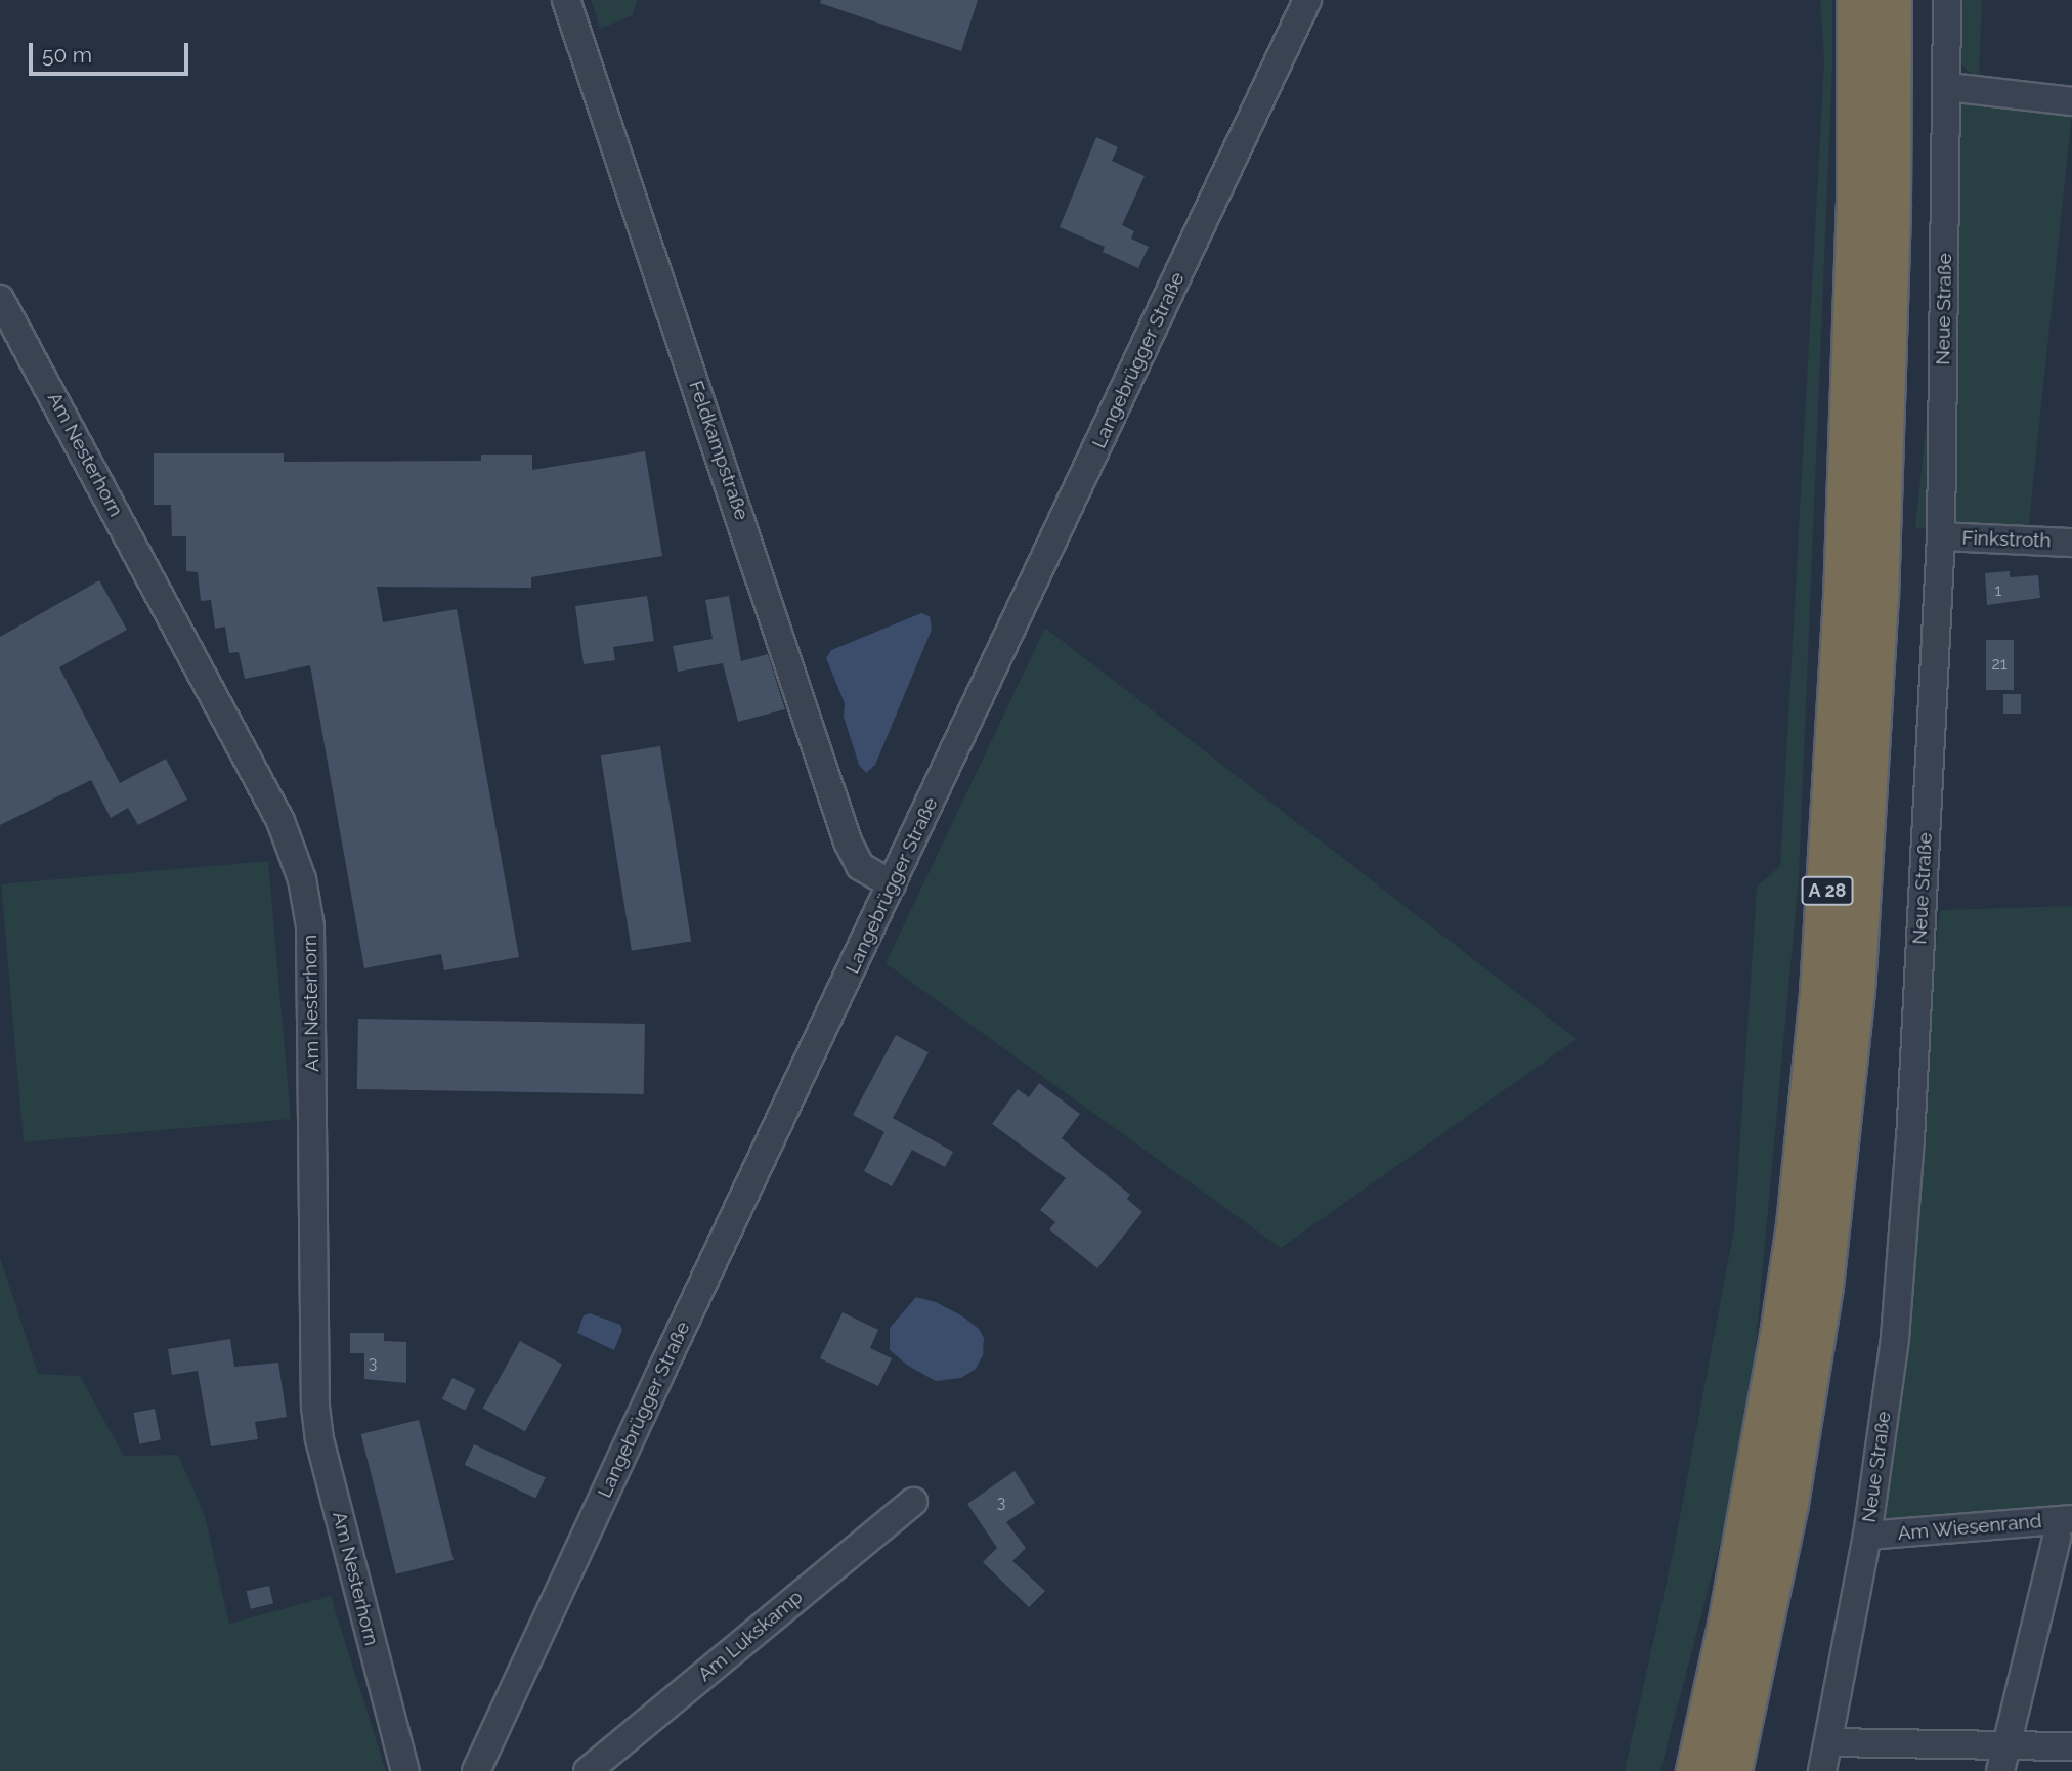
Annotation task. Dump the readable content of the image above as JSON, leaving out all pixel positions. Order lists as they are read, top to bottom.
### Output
{
  "streets": {
    "highway": ["A 28"],
    "street": [
      "Neue Straße",
      "Langebrügger Straße",
      "Feldkampstraße",
      "Am Nesterhorn",
      "Finkstroth",
      "Am Wiesenrand",
      "Am Lukskamp"
    ]
  },
  "crossings": [
    ["Neue Straße", "Finkstroth"],
    ["Neue Straße", "Am Wiesenrand"],
    ["Langebrügger Straße", "Feldkampstraße"]
  ],
  "house_numbers": [
    "1",
    "21",
    "3",
    "3"
  ],
  "scale_bar": "50 m"
}
